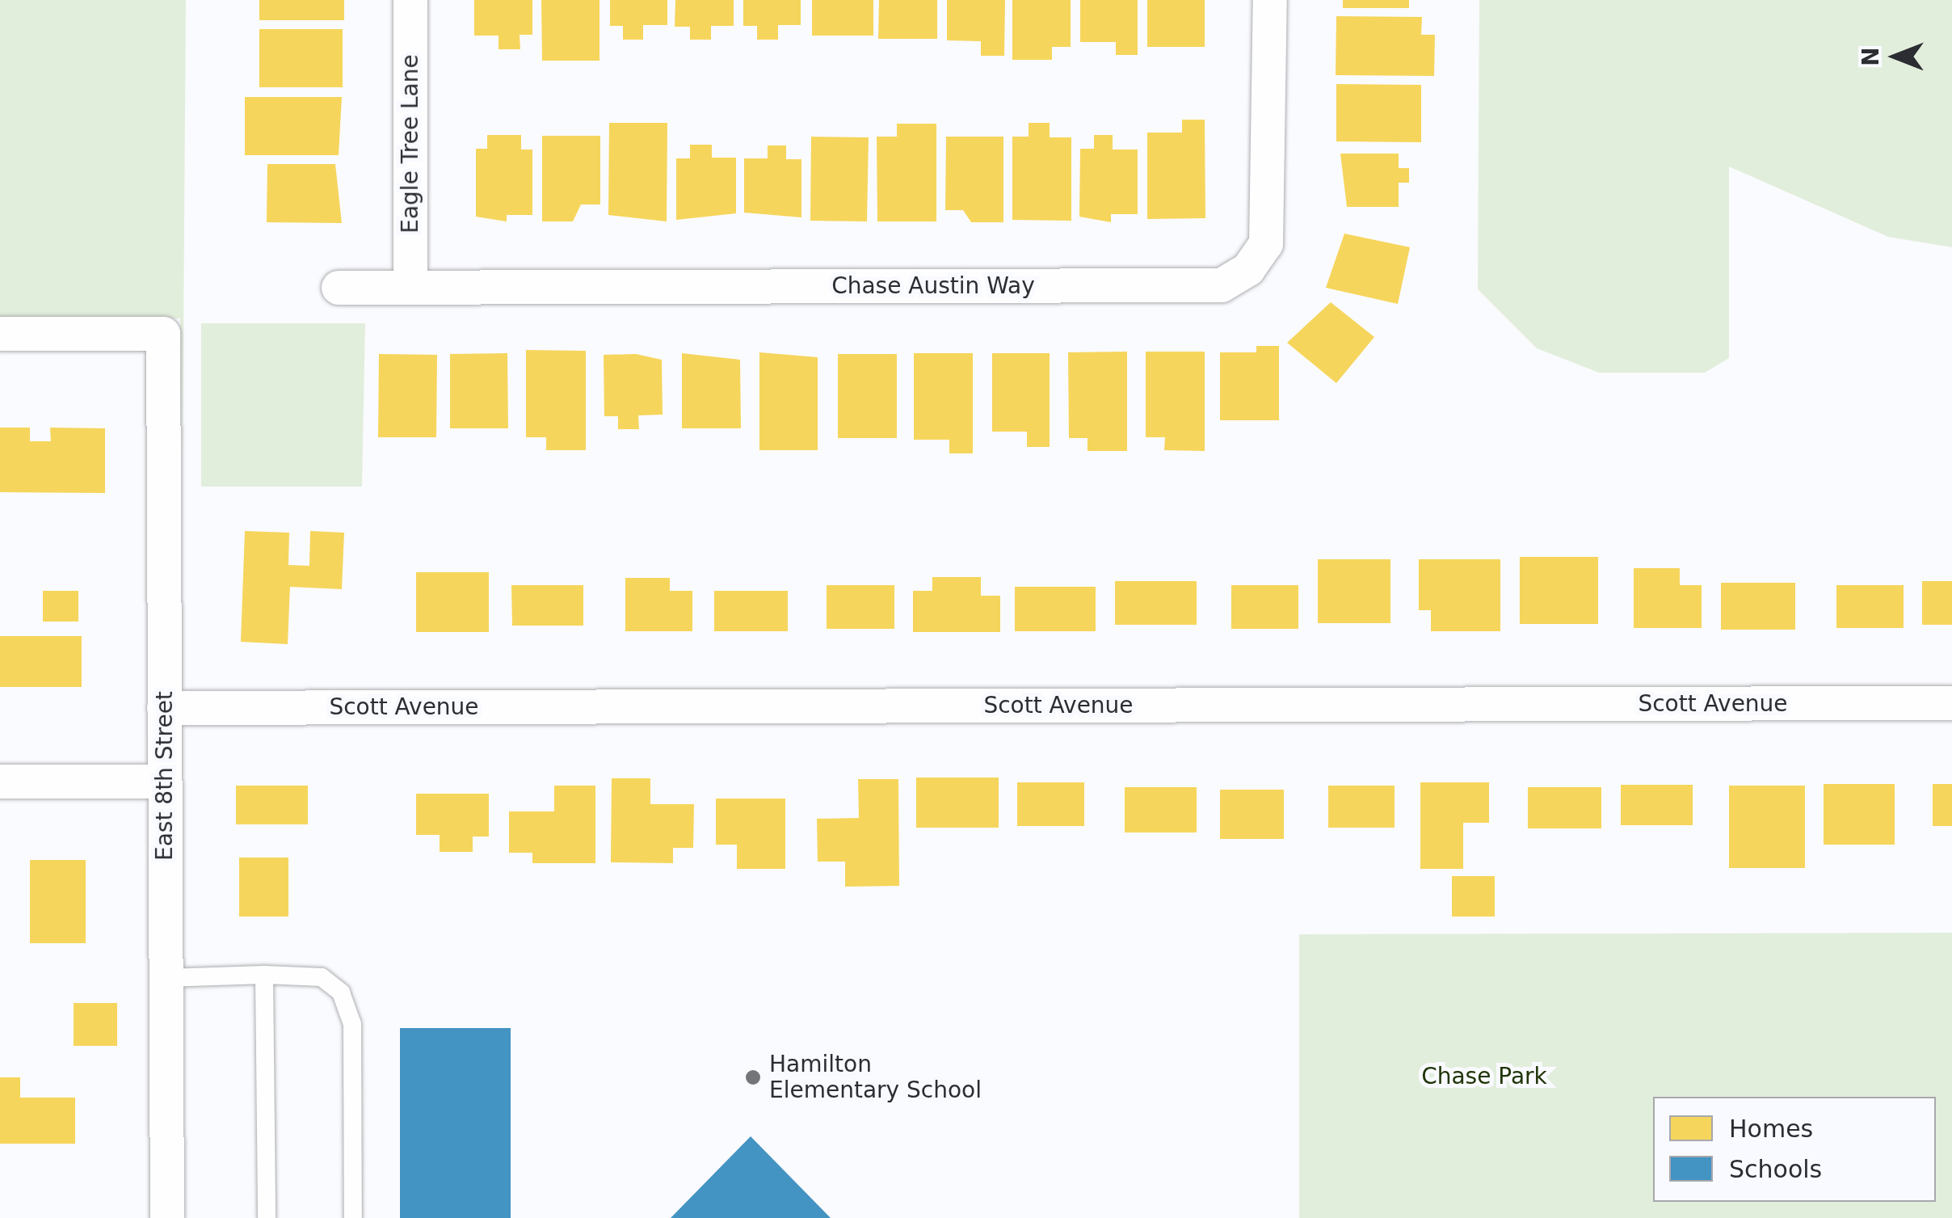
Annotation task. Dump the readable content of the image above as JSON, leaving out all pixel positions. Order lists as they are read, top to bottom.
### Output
{
  "streets": {
    "street": [
      "Eagle Tree Lane",
      "Chase Austin Way",
      "Scott Avenue",
      "East 8th Street"
    ]
  },
  "crossings": [
    ["Eagle Tree Lane", "Chase Austin Way"],
    ["Scott Avenue", "East 8th Street"]
  ],
  "parks": ["Chase Park"],
  "places": ["Hamilton Elementary School"],
  "legend": ["Homes", "Schools"],
  "north": "left"
}
